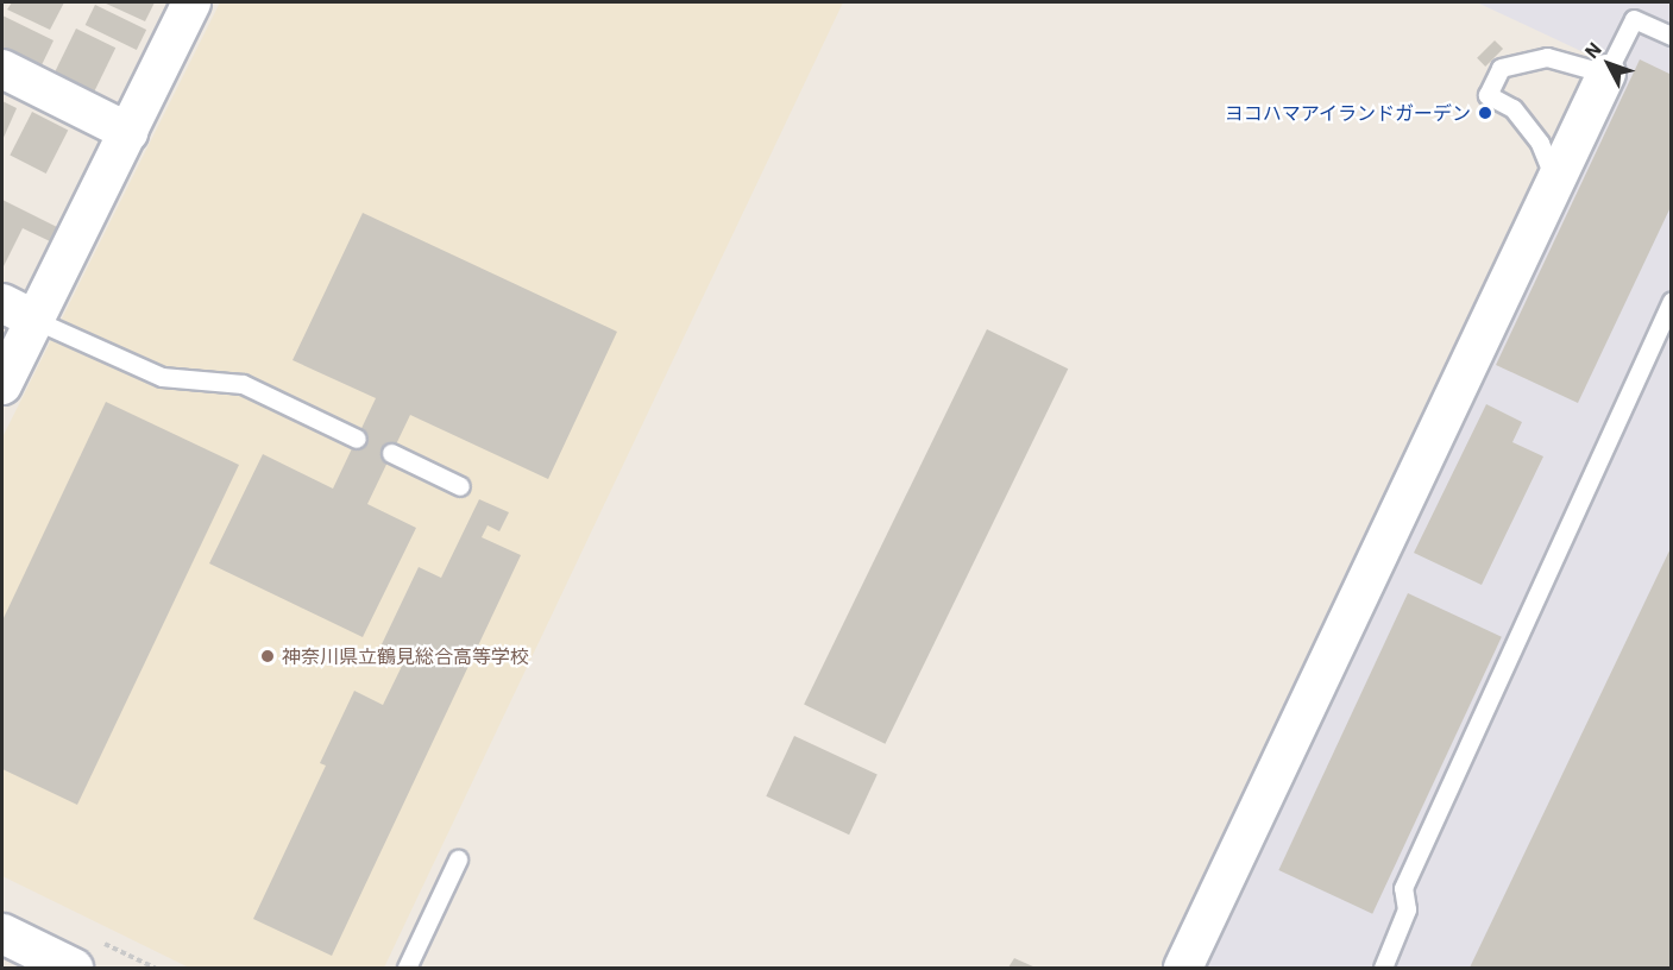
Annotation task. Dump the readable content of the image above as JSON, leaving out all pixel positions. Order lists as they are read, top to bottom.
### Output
{
  "places": ["ヨコハマアイランドガーデン", "神奈川県立鶴見総合高等学校"],
  "north": "top left"
}
